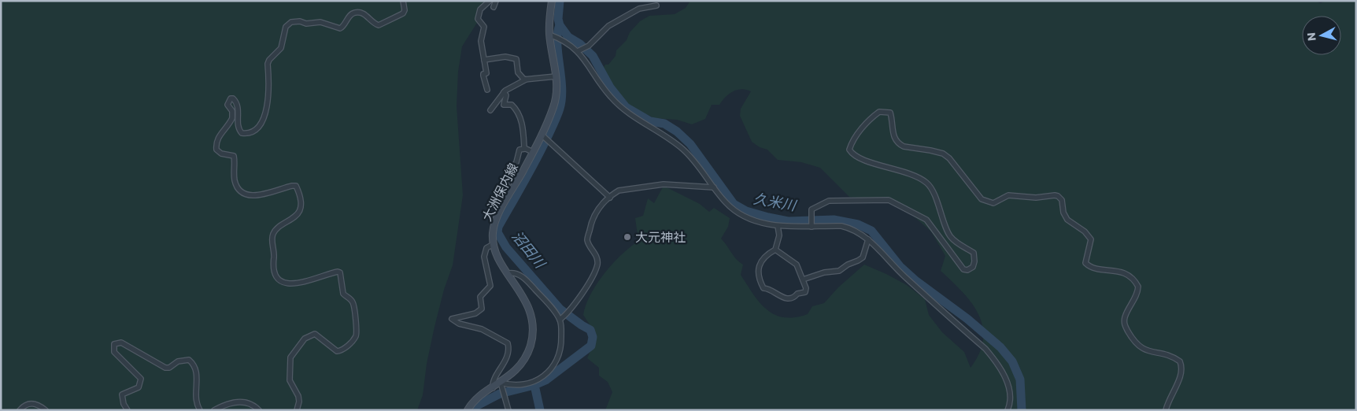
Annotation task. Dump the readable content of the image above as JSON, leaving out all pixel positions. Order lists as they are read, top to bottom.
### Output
{
  "streets": {
    "main road": ["大洲保内線"]
  },
  "water": ["久米川", "沼田川"],
  "places": ["大元神社"],
  "north": "left"
}
